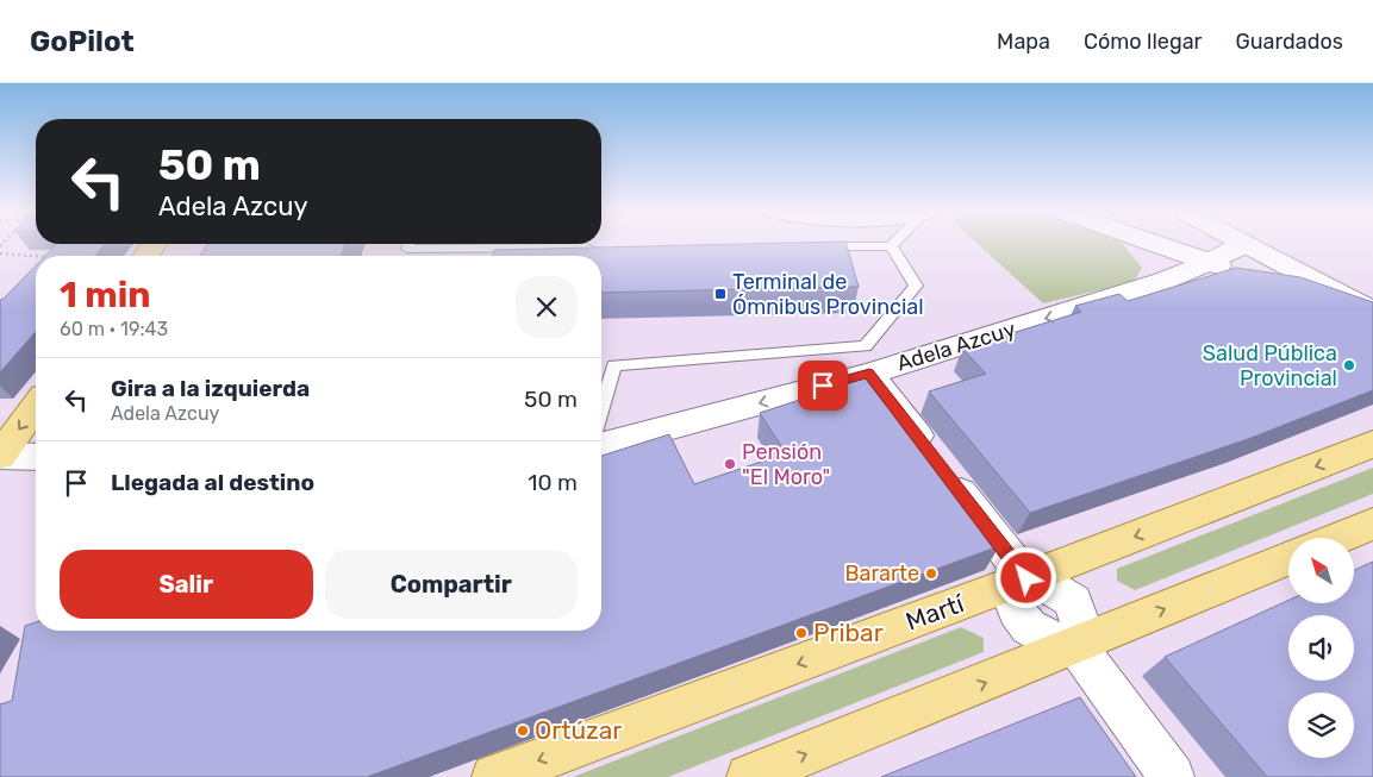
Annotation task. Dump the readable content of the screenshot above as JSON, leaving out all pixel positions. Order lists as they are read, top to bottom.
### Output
{
  "streets": {
    "main road": ["Martí"],
    "street": ["Adela Azcuy"]
  },
  "one_way": ["Adela Azcuy"],
  "places": {
    "transit": ["Terminal de Ómnibus Provincial"],
    "other": [
      "Salud Pública Provincial",
      "Pensión \"El Moro\"",
      "Bararte",
      "Pribar",
      "Ortúzar"
    ]
  },
  "north": "top left",
  "page": {
    "header": "GoPilot",
    "nav": ["Mapa", "Cómo llegar", "Guardados"],
    "turn": ["50 m", "Adela Azcuy"],
    "heading": ["1 min", "60 m · 19:43"],
    "list": [
      {
        "name": "Gira a la izquierda",
        "note": "Adela Azcuy",
        "value": "50 m"
      },
      {
        "name": "Llegada al destino",
        "value": "10 m"
      }
    ],
    "buttons": ["Salir", "Compartir"]
  }
}
